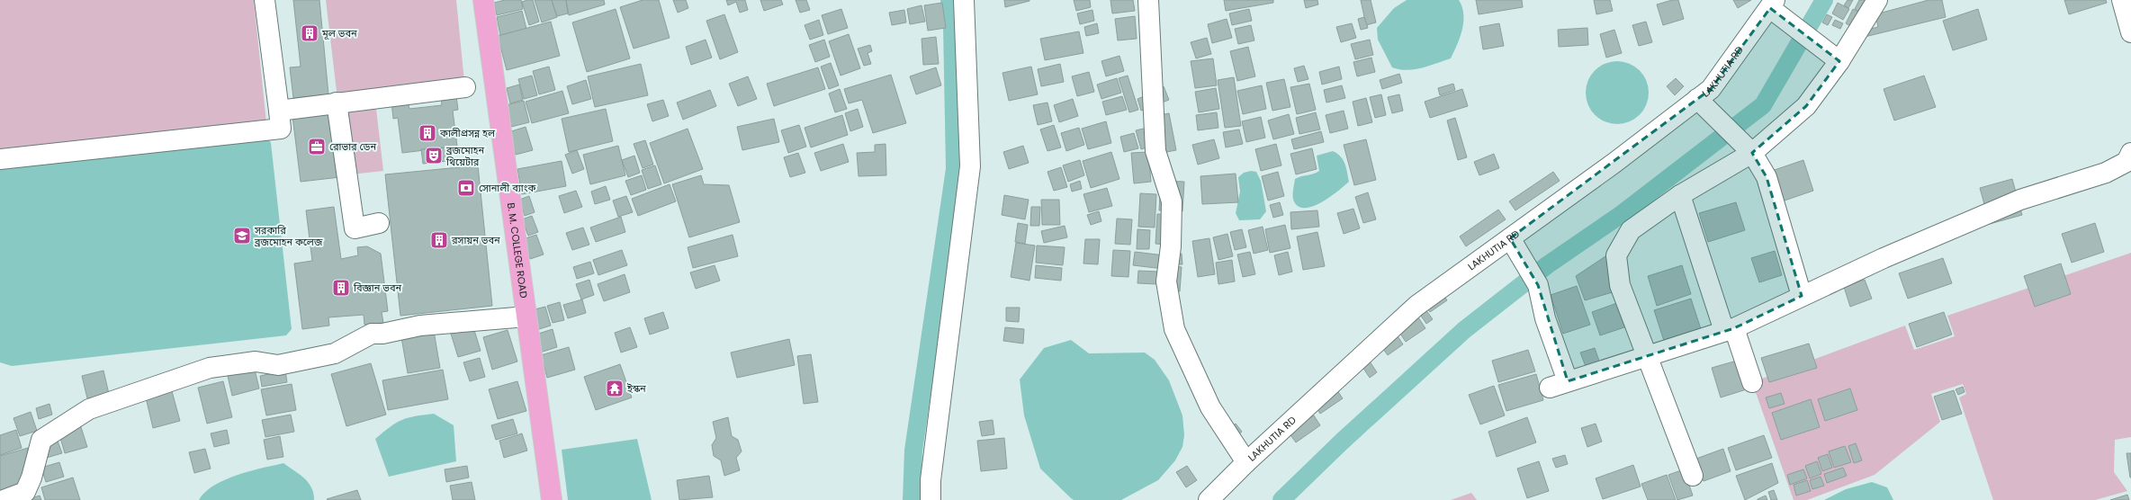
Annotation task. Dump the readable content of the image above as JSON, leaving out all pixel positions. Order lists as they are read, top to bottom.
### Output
{
  "streets": {
    "main road": ["B. M. COLLEGE ROAD"],
    "street": ["LAKHUTIA RD"]
  },
  "places": {
    "building": [
      "মূল ভবন",
      "কালীপ্রসন্ন হল",
      "রসায়ন ভবন",
      "বিজ্ঞান ভবন"
    ],
    "office": ["রোভার ডেন"],
    "theatre": ["ব্রজমোহন থিয়েটার"],
    "bank": ["সোনালী ব্যাংক"],
    "school or university": ["সরকারি ব্রজমোহন কলেজ"],
    "temple": ["ইস্কন"]
  }
}
